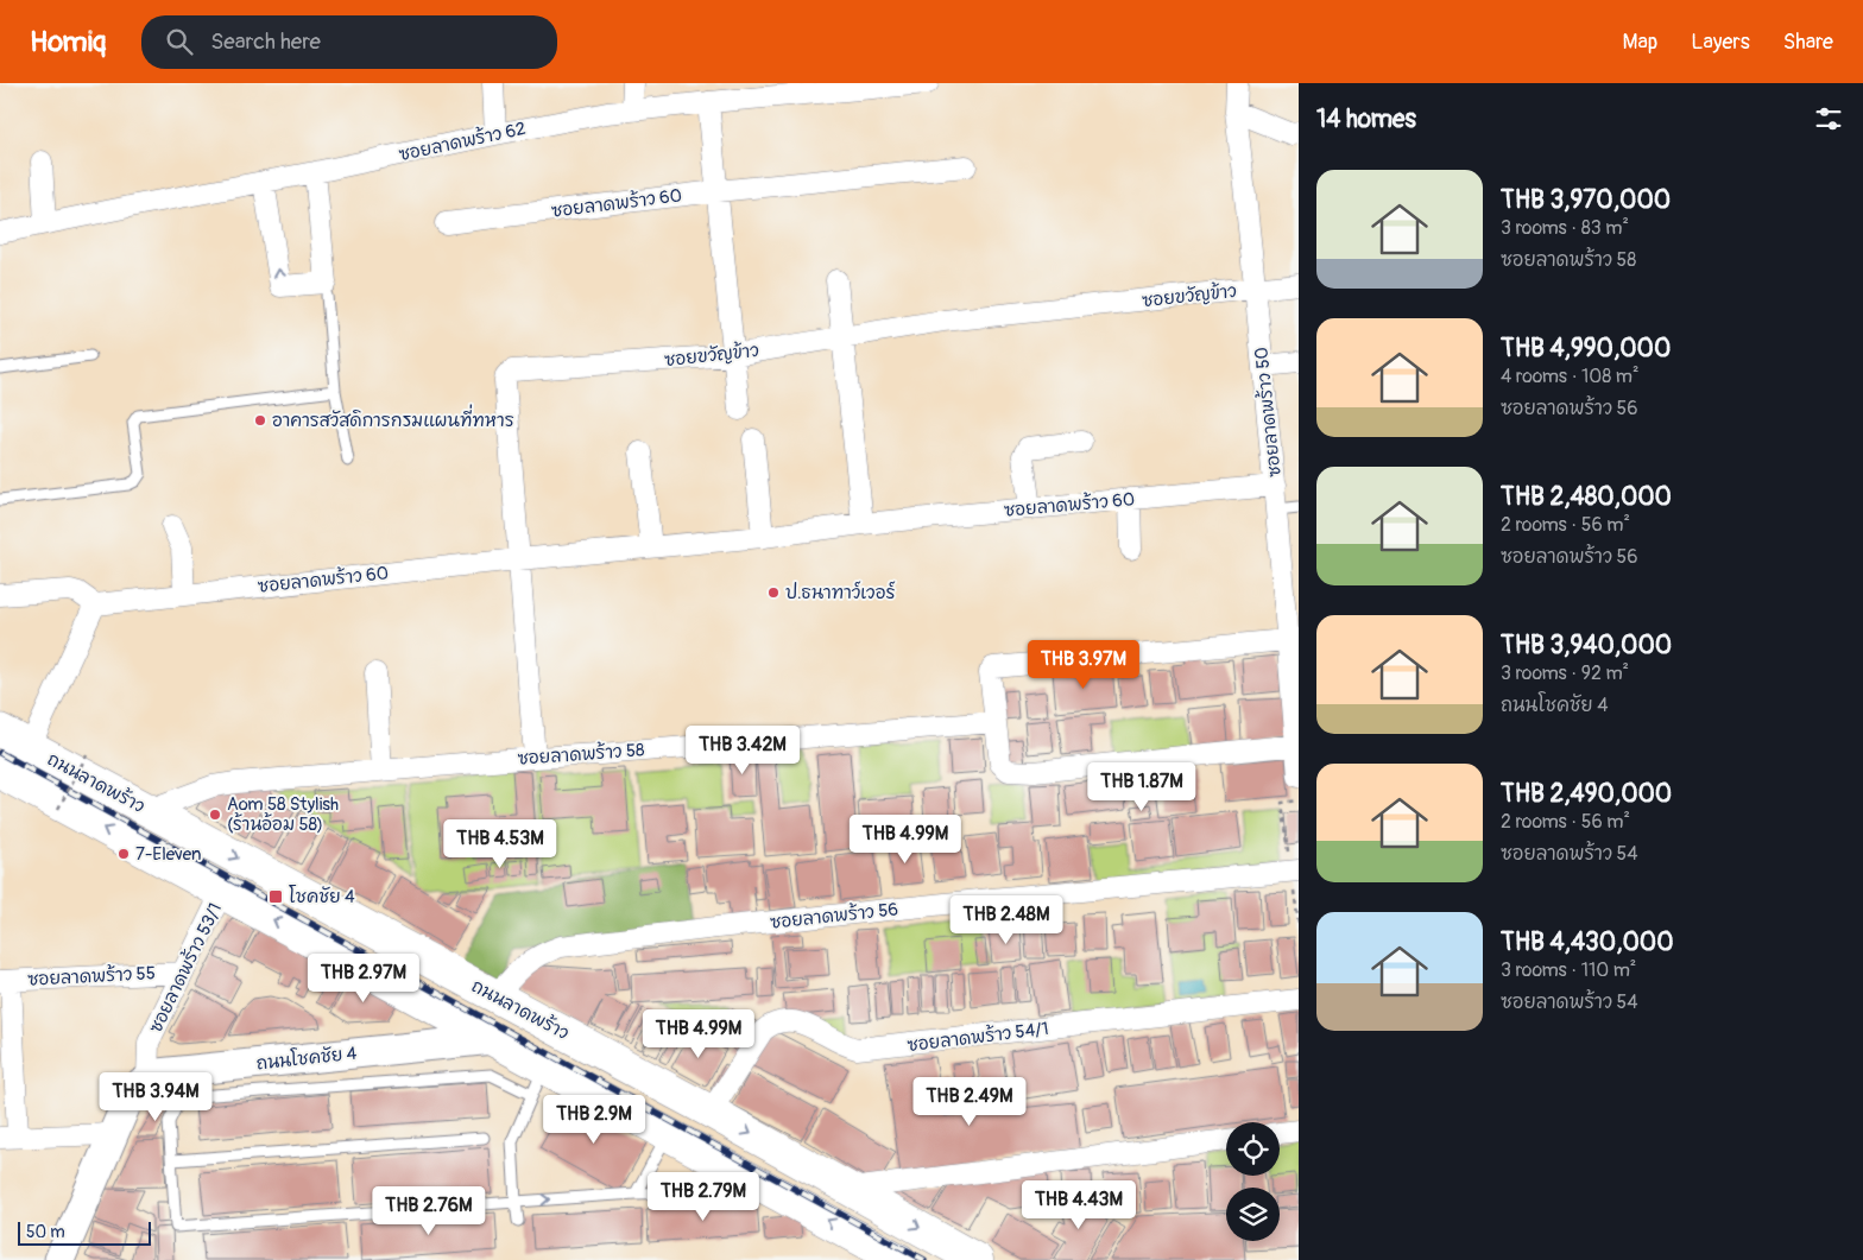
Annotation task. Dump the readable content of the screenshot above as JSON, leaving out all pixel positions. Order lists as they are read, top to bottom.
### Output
{
  "streets": {
    "main road": ["ถนนลาดพร้าว", "ถนนโชคชัย 4"],
    "street": [
      "ซอยลาดพร้าว 62",
      "ซอยลาดพร้าว 60",
      "ซอยขวัญข้าว",
      "ซอยลาดพร้าว 50",
      "ซอยลาดพร้าว 58",
      "ซอยลาดพร้าว 56",
      "ซอยลาดพร้าว 53/1",
      "ซอยลาดพร้าว 55",
      "ซอยลาดพร้าว 54/1"
    ]
  },
  "crossings": [
    ["ซอยลาดพร้าว 60", "ซอยขวัญข้าว"],
    ["ซอยลาดพร้าว 60", "ซอยลาดพร้าว 50"],
    ["ซอยขวัญข้าว", "ซอยลาดพร้าว 50"],
    ["ซอยขวัญข้าว", "ซอยลาดพร้าว 58"],
    ["ซอยลาดพร้าว 58", "ถนนลาดพร้าว"],
    ["ถนนลาดพร้าว", "ซอยลาดพร้าว 56"],
    ["ถนนลาดพร้าว", "ซอยลาดพร้าว 53/1"],
    ["ถนนลาดพร้าว", "ซอยลาดพร้าว 54/1"],
    ["ถนนลาดพร้าว", "ถนนโชคชัย 4"],
    ["ซอยลาดพร้าว 53/1", "ซอยลาดพร้าว 55"],
    ["ซอยลาดพร้าว 53/1", "ถนนโชคชัย 4"]
  ],
  "places": {
    "other": [
      "อาคารสวัสดิการกรมแผนที่ทหาร",
      "ป.ธนาทาว์เวอร์",
      "Aom 58 Stylish (ร้านอ้อม 58)",
      "7-Eleven"
    ],
    "transit": ["โชคชัย 4"]
  },
  "scale_bar": "50 m",
  "page": {
    "header": "Homiq",
    "search": "Search here",
    "nav": ["Map", "Layers", "Share"],
    "heading": "14 homes",
    "list": [
      {
        "name": "THB 3,970,000",
        "note": "3 rooms · 83 m² · ซอยลาดพร้าว 58"
      },
      {
        "name": "THB 4,990,000",
        "note": "4 rooms · 108 m² · ซอยลาดพร้าว 56"
      },
      {
        "name": "THB 2,480,000",
        "note": "2 rooms · 56 m² · ซอยลาดพร้าว 56"
      },
      {
        "name": "THB 3,940,000",
        "note": "3 rooms · 92 m² · ถนนโชคชัย 4"
      },
      {
        "name": "THB 2,490,000",
        "note": "2 rooms · 56 m² · ซอยลาดพร้าว 54"
      },
      {
        "name": "THB 4,430,000",
        "note": "3 rooms · 110 m² · ซอยลาดพร้าว 54"
      }
    ],
    "price": [
      "THB 3.97M",
      "THB 3.42M",
      "THB 1.87M",
      "THB 4.99M",
      "THB 4.53M",
      "THB 2.48M",
      "THB 2.97M",
      "THB 4.99M",
      "THB 3.94M",
      "THB 2.49M",
      "THB 2.9M",
      "THB 2.79M",
      "THB 4.43M",
      "THB 2.76M"
    ],
    "scale": "50 m"
  }
}
